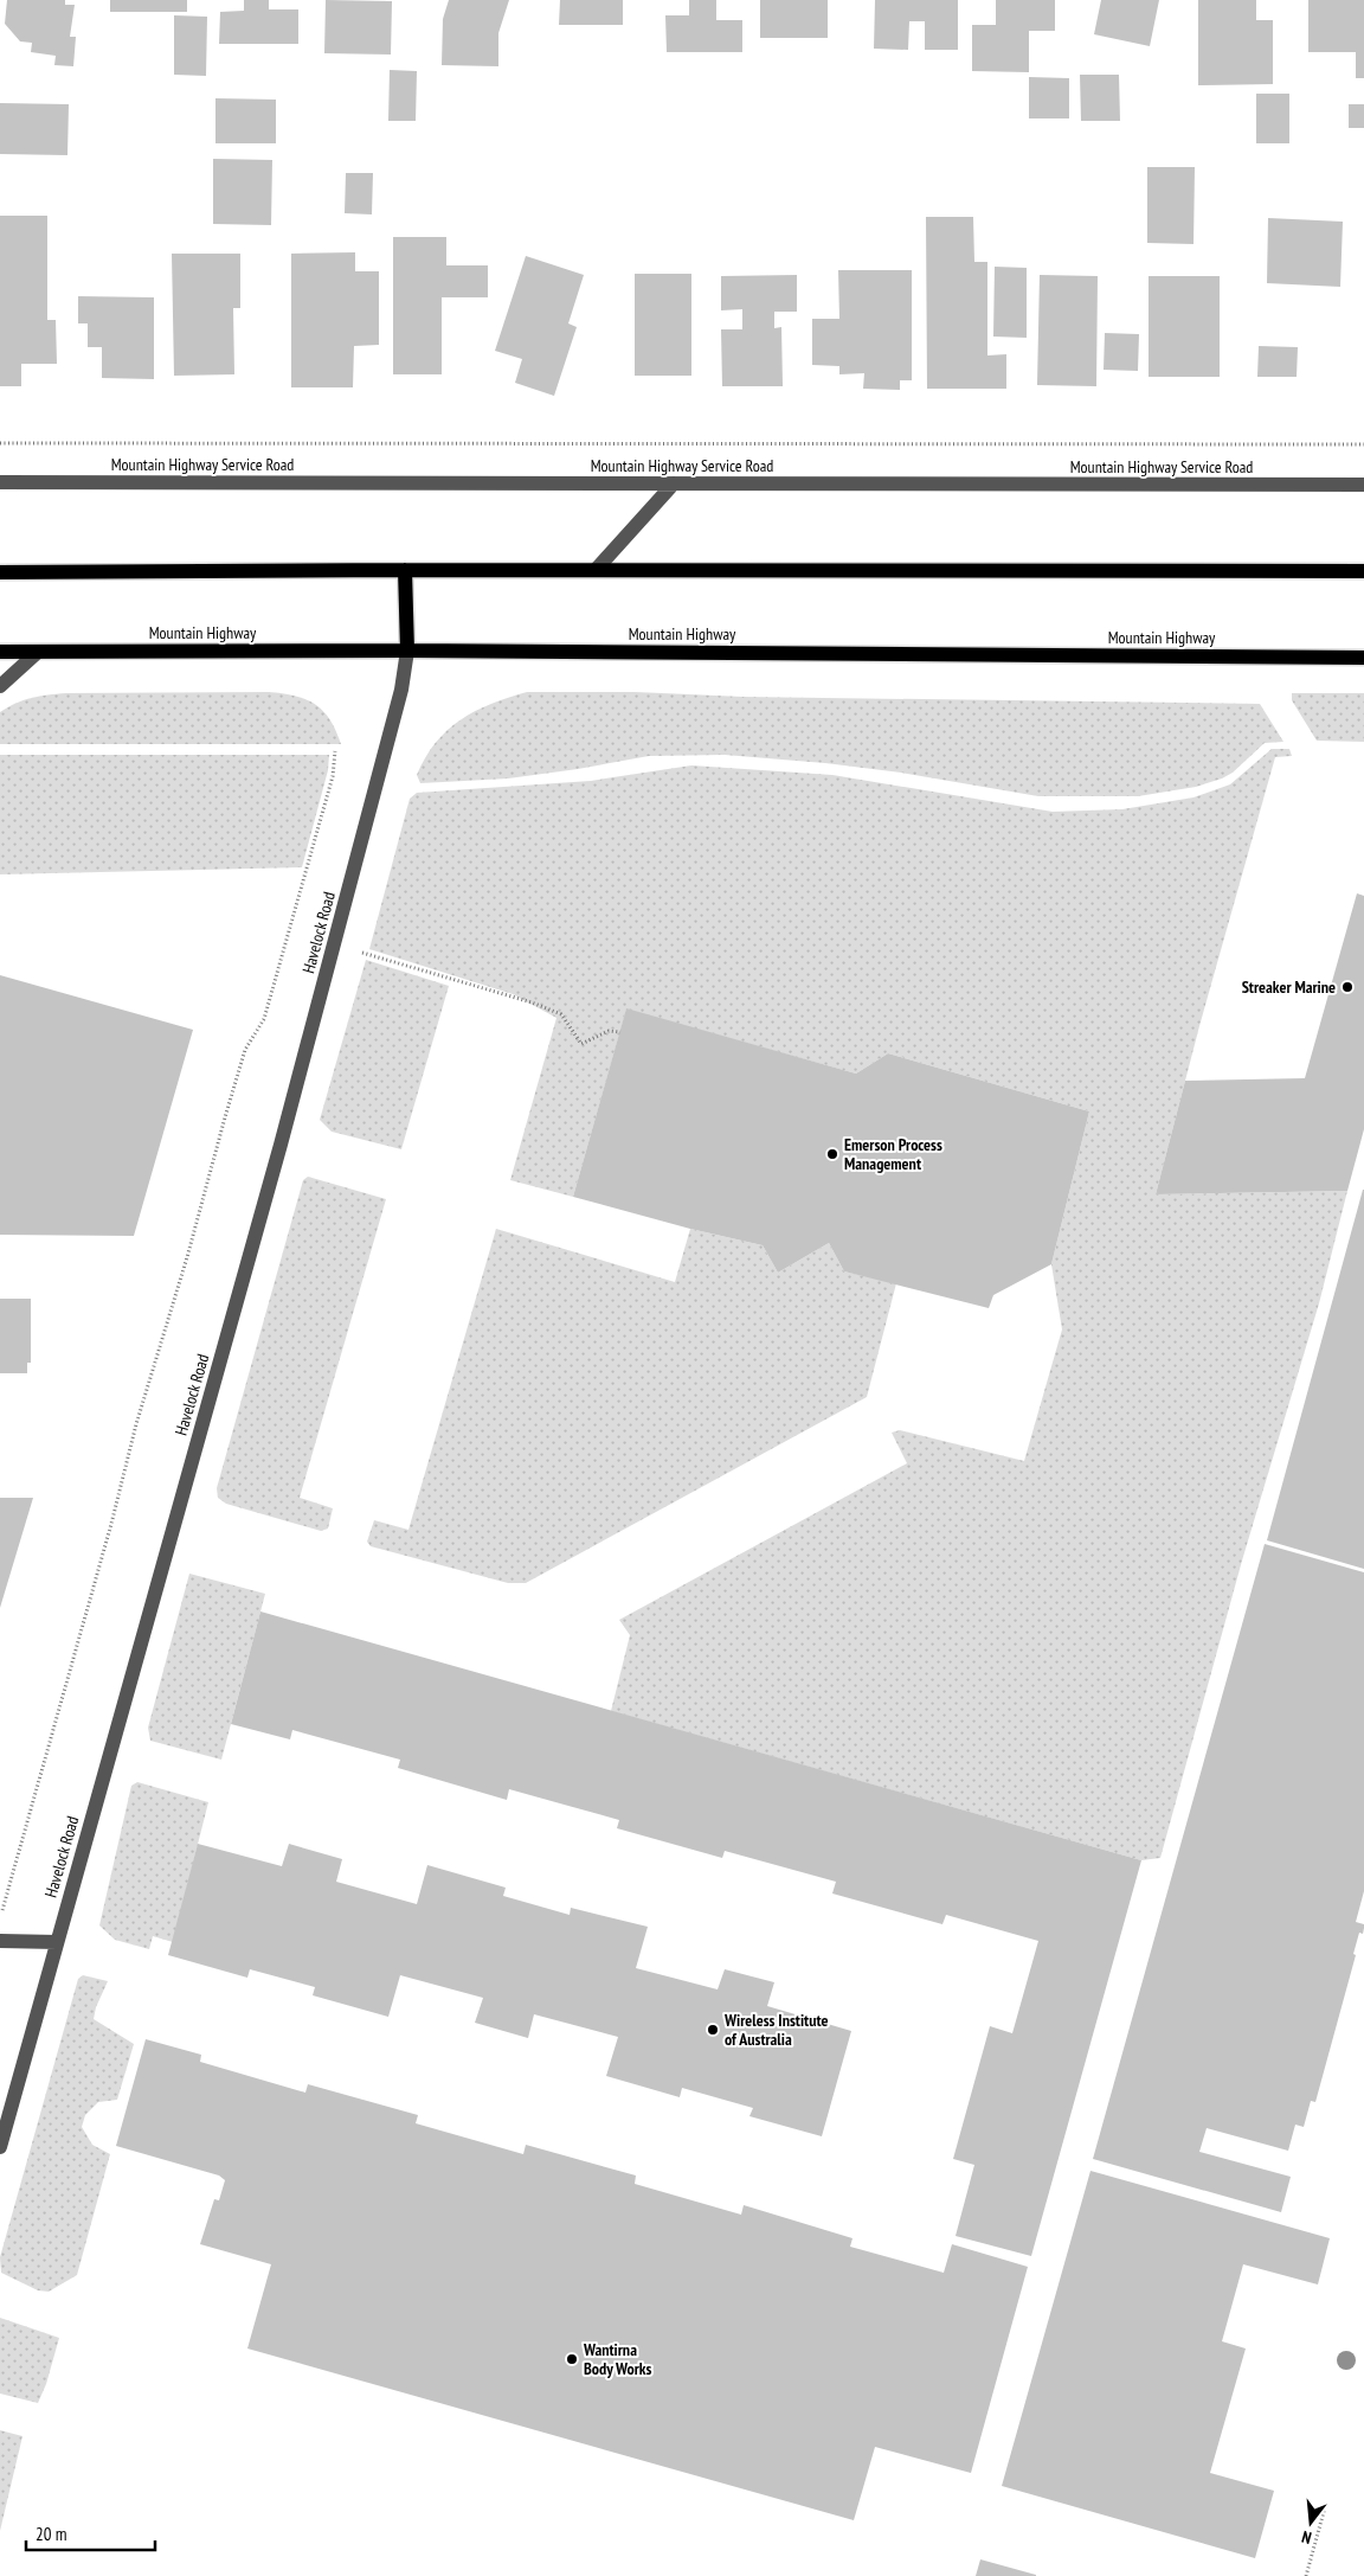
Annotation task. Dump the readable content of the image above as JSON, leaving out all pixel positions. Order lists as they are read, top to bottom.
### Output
{
  "streets": {
    "main road": ["Mountain Highway"],
    "street": ["Mountain Highway Service Road", "Havelock Road"]
  },
  "crossings": [
    ["Mountain Highway", "Havelock Road"]
  ],
  "places": [
    "Streaker Marine",
    "Emerson Process Management",
    "Wireless Institute of Australia",
    "Wantirna Body Works"
  ],
  "scale_bar": "20 m",
  "north": "bottom"
}
